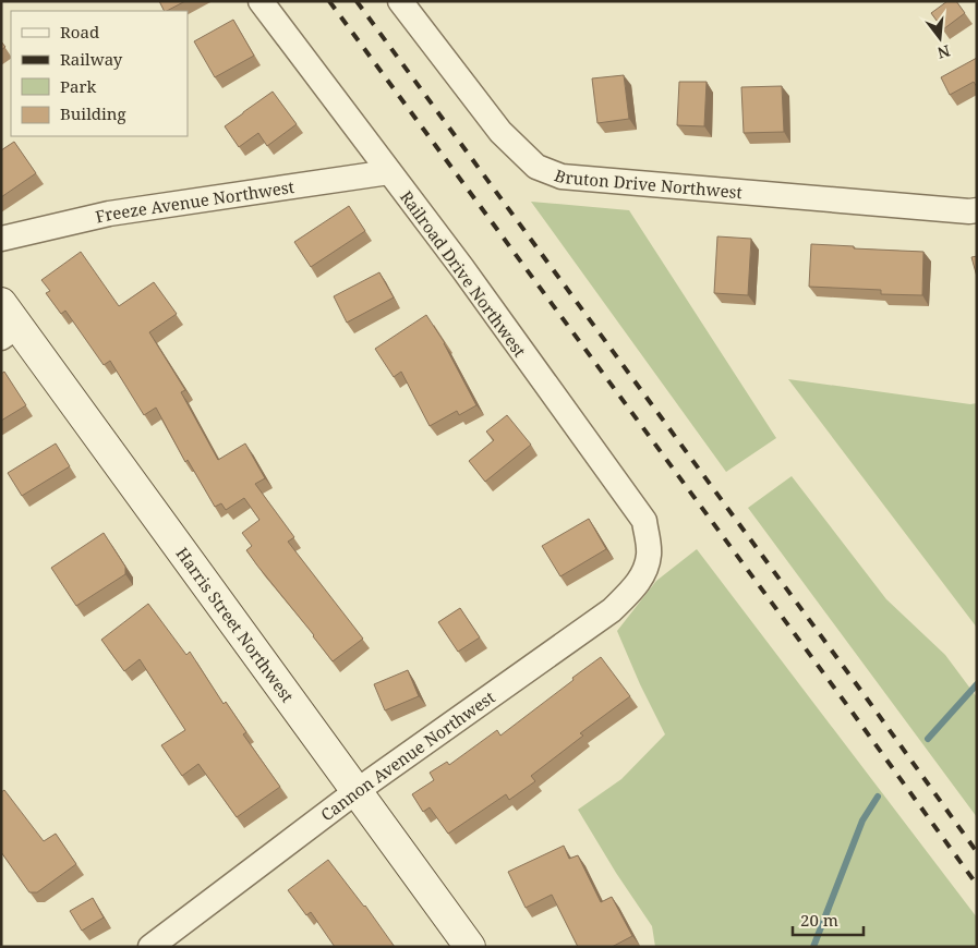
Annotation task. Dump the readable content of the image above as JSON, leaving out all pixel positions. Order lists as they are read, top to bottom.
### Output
{
  "streets": {
    "street": [
      "Bruton Drive Northwest",
      "Freeze Avenue Northwest",
      "Railroad Drive Northwest",
      "Harris Street Northwest",
      "Cannon Avenue Northwest"
    ]
  },
  "crossings": [
    ["Freeze Avenue Northwest", "Railroad Drive Northwest"],
    ["Railroad Drive Northwest", "Cannon Avenue Northwest"],
    ["Harris Street Northwest", "Cannon Avenue Northwest"]
  ],
  "legend": [
    "Road",
    "Railway",
    "Park",
    "Building"
  ],
  "scale_bar": "20 m",
  "north": "bottom"
}
